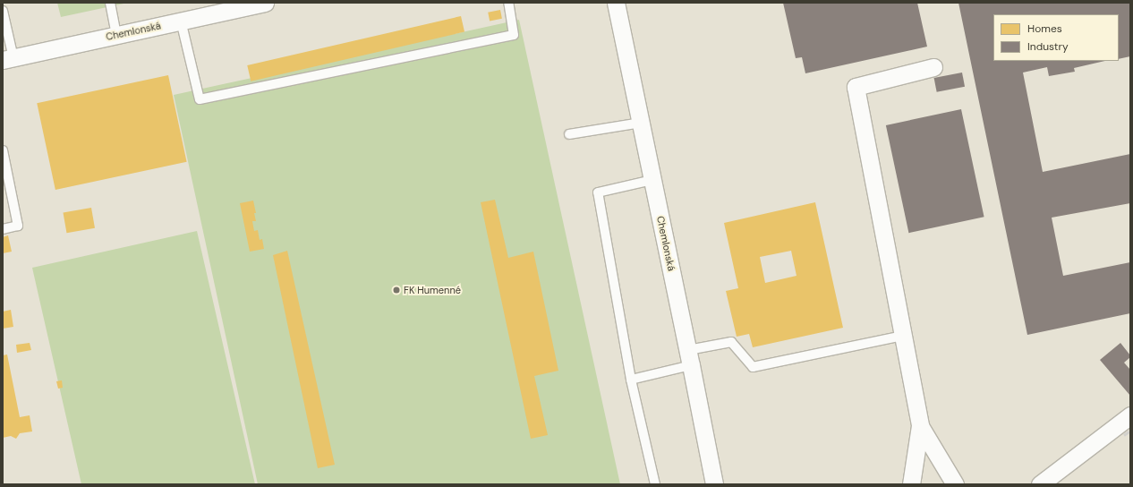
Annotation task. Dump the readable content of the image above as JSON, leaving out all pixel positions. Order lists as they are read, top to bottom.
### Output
{
  "streets": {
    "street": ["Chemlonská"]
  },
  "places": ["FK Humenné"],
  "legend": ["Homes", "Industry"]
}
